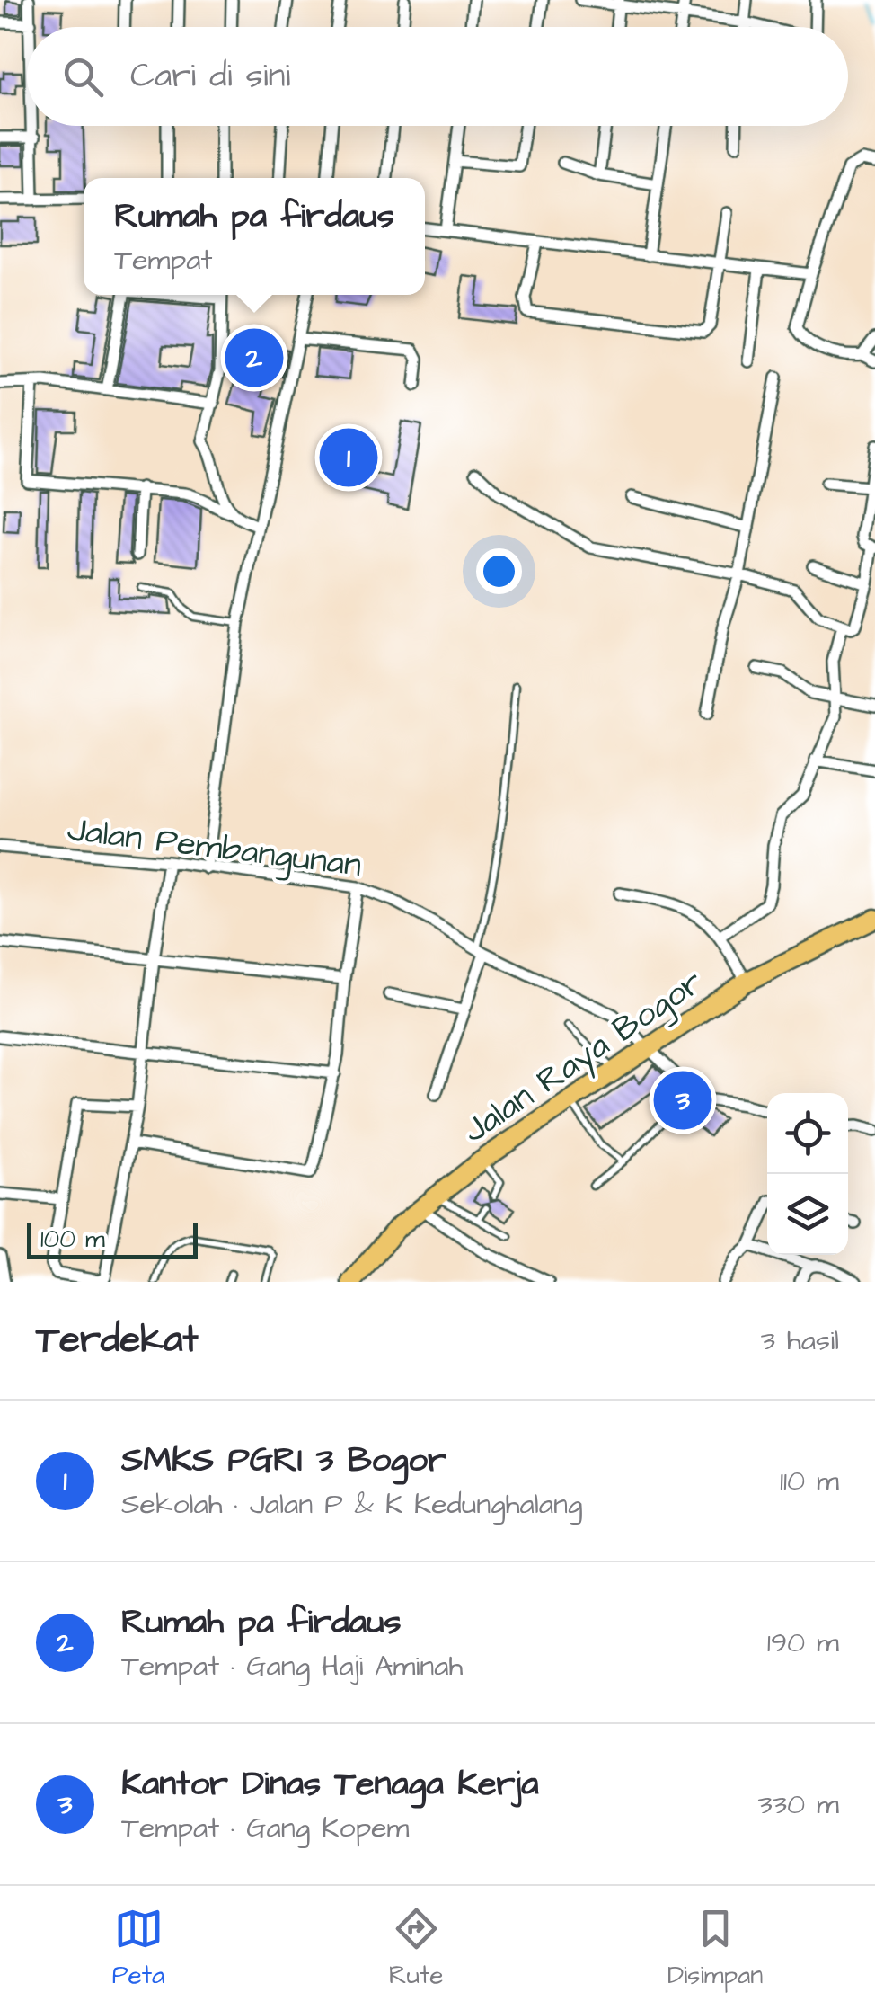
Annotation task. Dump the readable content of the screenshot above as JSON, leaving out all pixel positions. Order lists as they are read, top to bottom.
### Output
{
  "streets": {
    "highway": ["Jalan Raya Bogor"],
    "street": ["Jalan Pembangunan"]
  },
  "crossings": [
    ["Jalan Pembangunan", "Jalan Raya Bogor"]
  ],
  "scale_bar": "100 m",
  "page": {
    "search": "Cari di sini",
    "popup": ["Rumah pa firdaus", "Tempat"],
    "pins": ["2", "1", "3"],
    "scale": "100 m",
    "heading": ["Terdekat", "3 hasil"],
    "list": [
      {
        "mark": "1",
        "name": "SMKS PGRI 3 Bogor",
        "note": "Sekolah · Jalan P & K Kedunghalang",
        "value": "110 m"
      },
      {
        "mark": "2",
        "name": "Rumah pa firdaus",
        "note": "Tempat · Gang Haji Aminah",
        "value": "190 m"
      },
      {
        "mark": "3",
        "name": "Kantor Dinas Tenaga Kerja",
        "note": "Tempat · Gang Kopem",
        "value": "330 m"
      }
    ],
    "nav": ["Peta", "Rute", "Disimpan"]
  }
}
